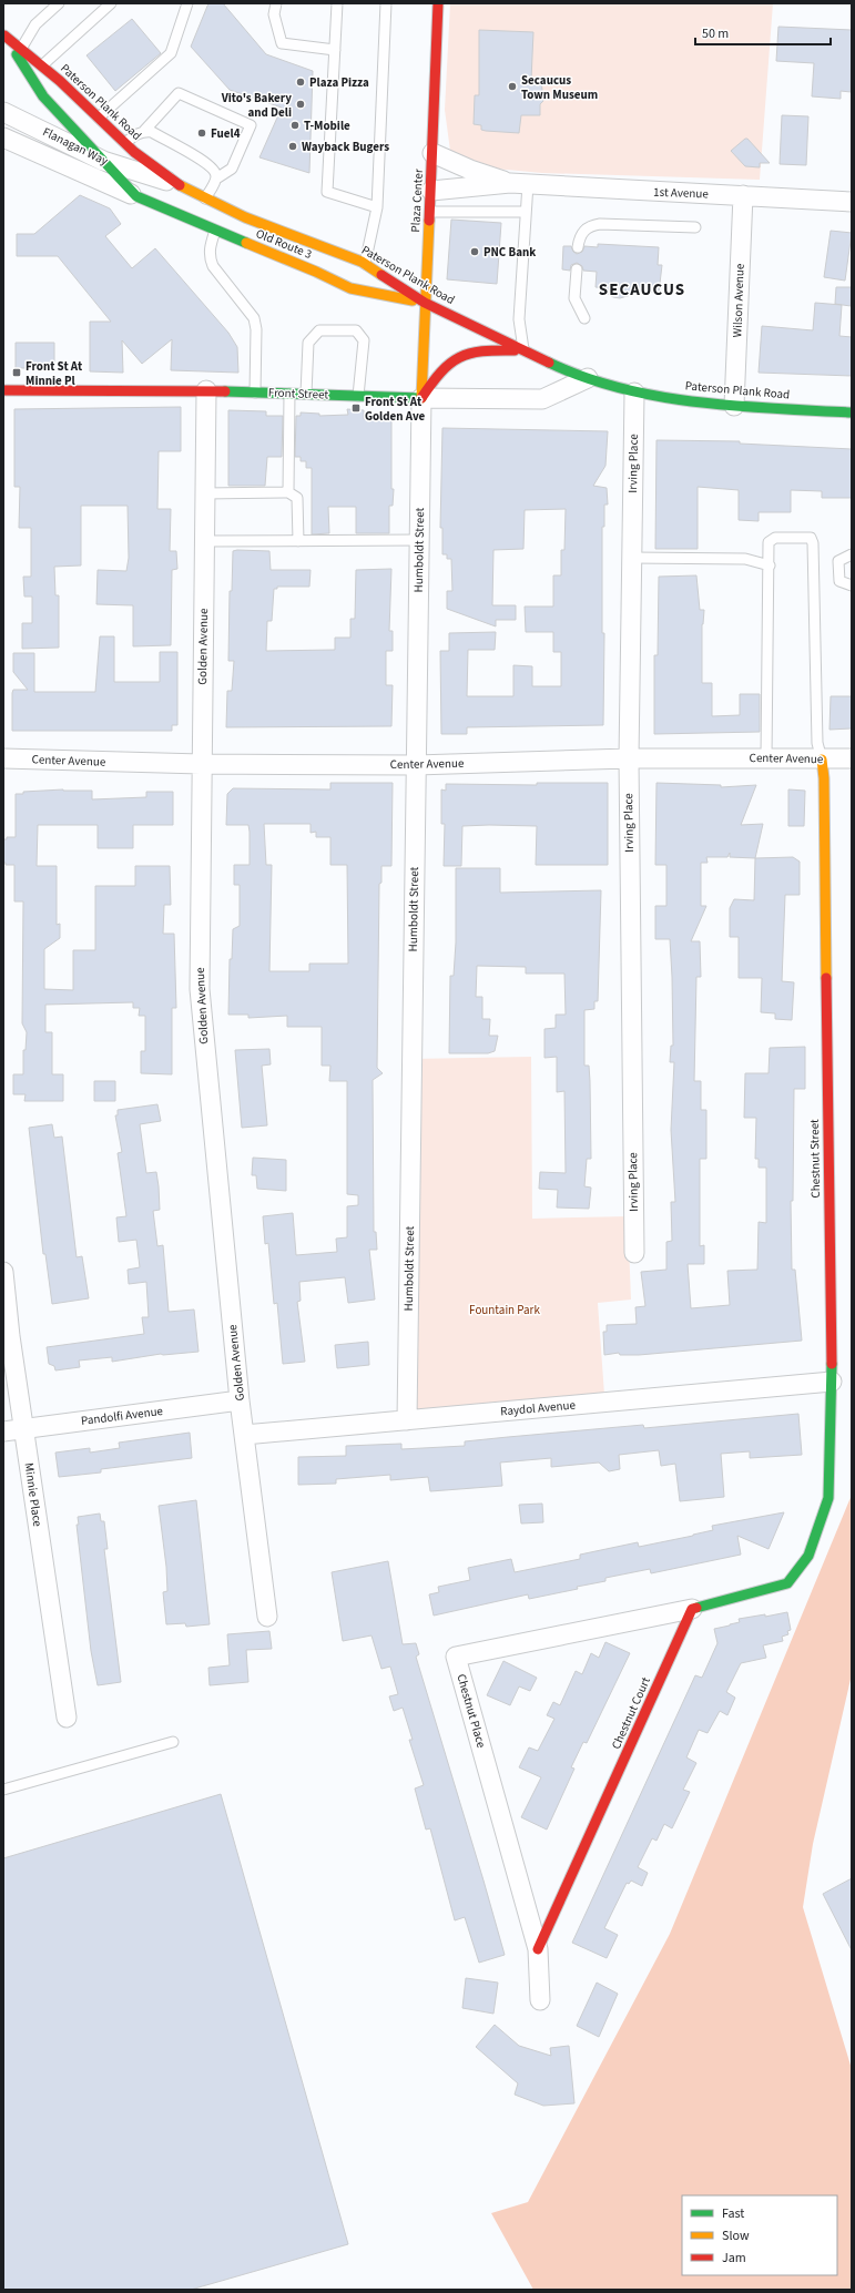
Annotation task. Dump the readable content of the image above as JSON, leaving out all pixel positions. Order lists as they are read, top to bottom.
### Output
{
  "streets": {
    "street": [
      "Paterson Plank Road",
      "Flanagan Way",
      "1st Avenue",
      "Plaza Center",
      "Old Route 3",
      "Wilson Avenue",
      "Front Street",
      "Irving Place",
      "Humboldt Street",
      "Golden Avenue",
      "Center Avenue",
      "Chestnut Street",
      "Raydol Avenue",
      "Pandolfi Avenue",
      "Minnie Place",
      "Chestnut Place",
      "Chestnut Court"
    ]
  },
  "crossings": [
    ["Paterson Plank Road", "Flanagan Way"],
    ["Paterson Plank Road", "Plaza Center"],
    ["Paterson Plank Road", "Old Route 3"],
    ["Paterson Plank Road", "Wilson Avenue"],
    ["Paterson Plank Road", "Front Street"],
    ["Paterson Plank Road", "Irving Place"],
    ["Flanagan Way", "Old Route 3"],
    ["1st Avenue", "Plaza Center"],
    ["1st Avenue", "Wilson Avenue"],
    ["Plaza Center", "Old Route 3"],
    ["Plaza Center", "Front Street"],
    ["Plaza Center", "Humboldt Street"],
    ["Front Street", "Humboldt Street"],
    ["Front Street", "Golden Avenue"],
    ["Irving Place", "Center Avenue"],
    ["Humboldt Street", "Center Avenue"],
    ["Humboldt Street", "Raydol Avenue"],
    ["Golden Avenue", "Center Avenue"],
    ["Golden Avenue", "Raydol Avenue"],
    ["Golden Avenue", "Pandolfi Avenue"],
    ["Center Avenue", "Chestnut Street"],
    ["Chestnut Street", "Raydol Avenue"],
    ["Chestnut Street", "Chestnut Place"],
    ["Chestnut Street", "Chestnut Court"],
    ["Pandolfi Avenue", "Minnie Place"],
    ["Chestnut Place", "Chestnut Court"]
  ],
  "districts": ["SECAUCUS"],
  "parks": ["Fountain Park"],
  "places": {
    "other": [
      "Plaza Pizza",
      "Secaucus Town Museum",
      "Vito's Bakery and Deli",
      "T-Mobile",
      "Fuel4",
      "Wayback Bugers",
      "PNC Bank"
    ],
    "transit": ["Front St At Minnie Pl", "Front St At Golden Ave"]
  },
  "legend": ["Fast", "Slow", "Jam"],
  "scale_bar": "50 m"
}
